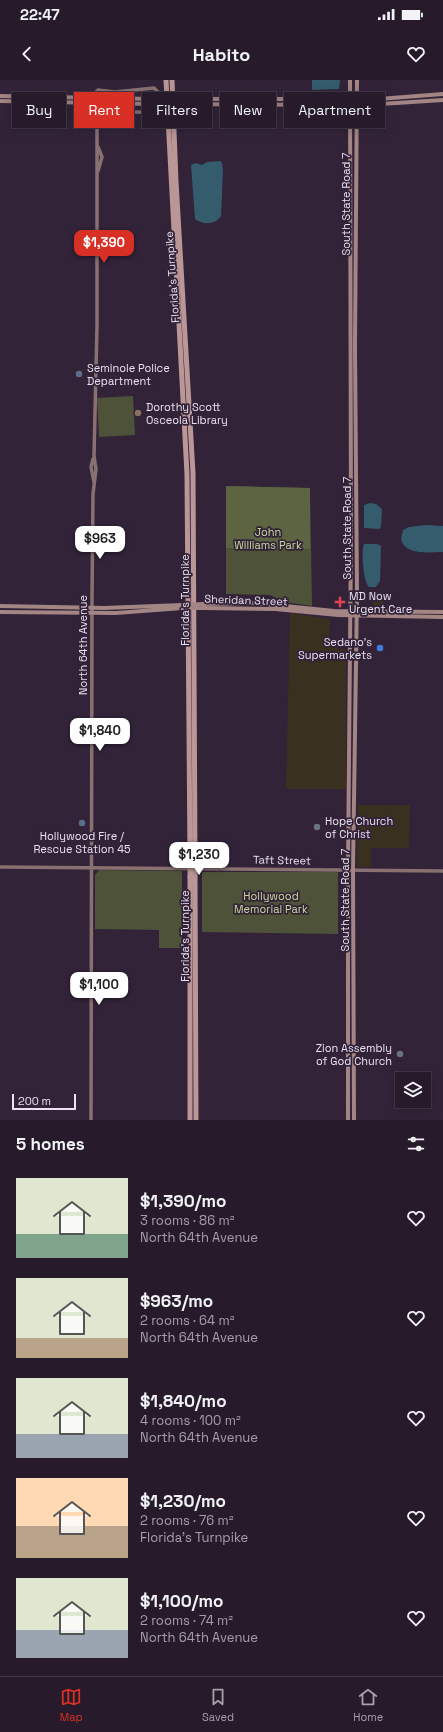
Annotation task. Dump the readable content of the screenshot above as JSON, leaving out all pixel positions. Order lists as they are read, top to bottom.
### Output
{
  "streets": {
    "highway": ["Florida's Turnpike"],
    "main road": ["South State Road 7", "Sheridan Street"],
    "street": ["North 64th Avenue", "Taft Street"]
  },
  "crossings": [
    ["South State Road 7", "Sheridan Street"],
    ["South State Road 7", "Taft Street"],
    ["Sheridan Street", "North 64th Avenue"],
    ["North 64th Avenue", "Taft Street"]
  ],
  "parks": ["John Williams Park", "Hollywood Memorial Park"],
  "places": {
    "other": [
      "Seminole Police Department",
      "Dorothy Scott Osceola Library",
      "Sedano's Supermarkets",
      "Hollywood Fire / Rescue Station 45",
      "Hope Church of Christ",
      "Zion Assembly of God Church"
    ],
    "health": ["MD Now Urgent Care"]
  },
  "scale_bar": "200 m",
  "page": {
    "status": "22:47",
    "header": "Habito",
    "chip": [
      "Buy",
      "Rent",
      "Filters",
      "New",
      "Apartment"
    ],
    "price": [
      "$1,390",
      "$963",
      "$1,840",
      "$1,230",
      "$1,100"
    ],
    "scale": "200 m",
    "heading": "5 homes",
    "list": [
      {
        "name": "$1,390/mo",
        "note": "3 rooms · 86 m² · North 64th Avenue"
      },
      {
        "name": "$963/mo",
        "note": "2 rooms · 64 m² · North 64th Avenue"
      },
      {
        "name": "$1,840/mo",
        "note": "4 rooms · 100 m² · North 64th Avenue"
      },
      {
        "name": "$1,230/mo",
        "note": "2 rooms · 76 m² · Florida's Turnpike"
      },
      {
        "name": "$1,100/mo",
        "note": "2 rooms · 74 m² · North 64th Avenue"
      }
    ],
    "tabs": ["Map", "Saved", "Home"]
  }
}
